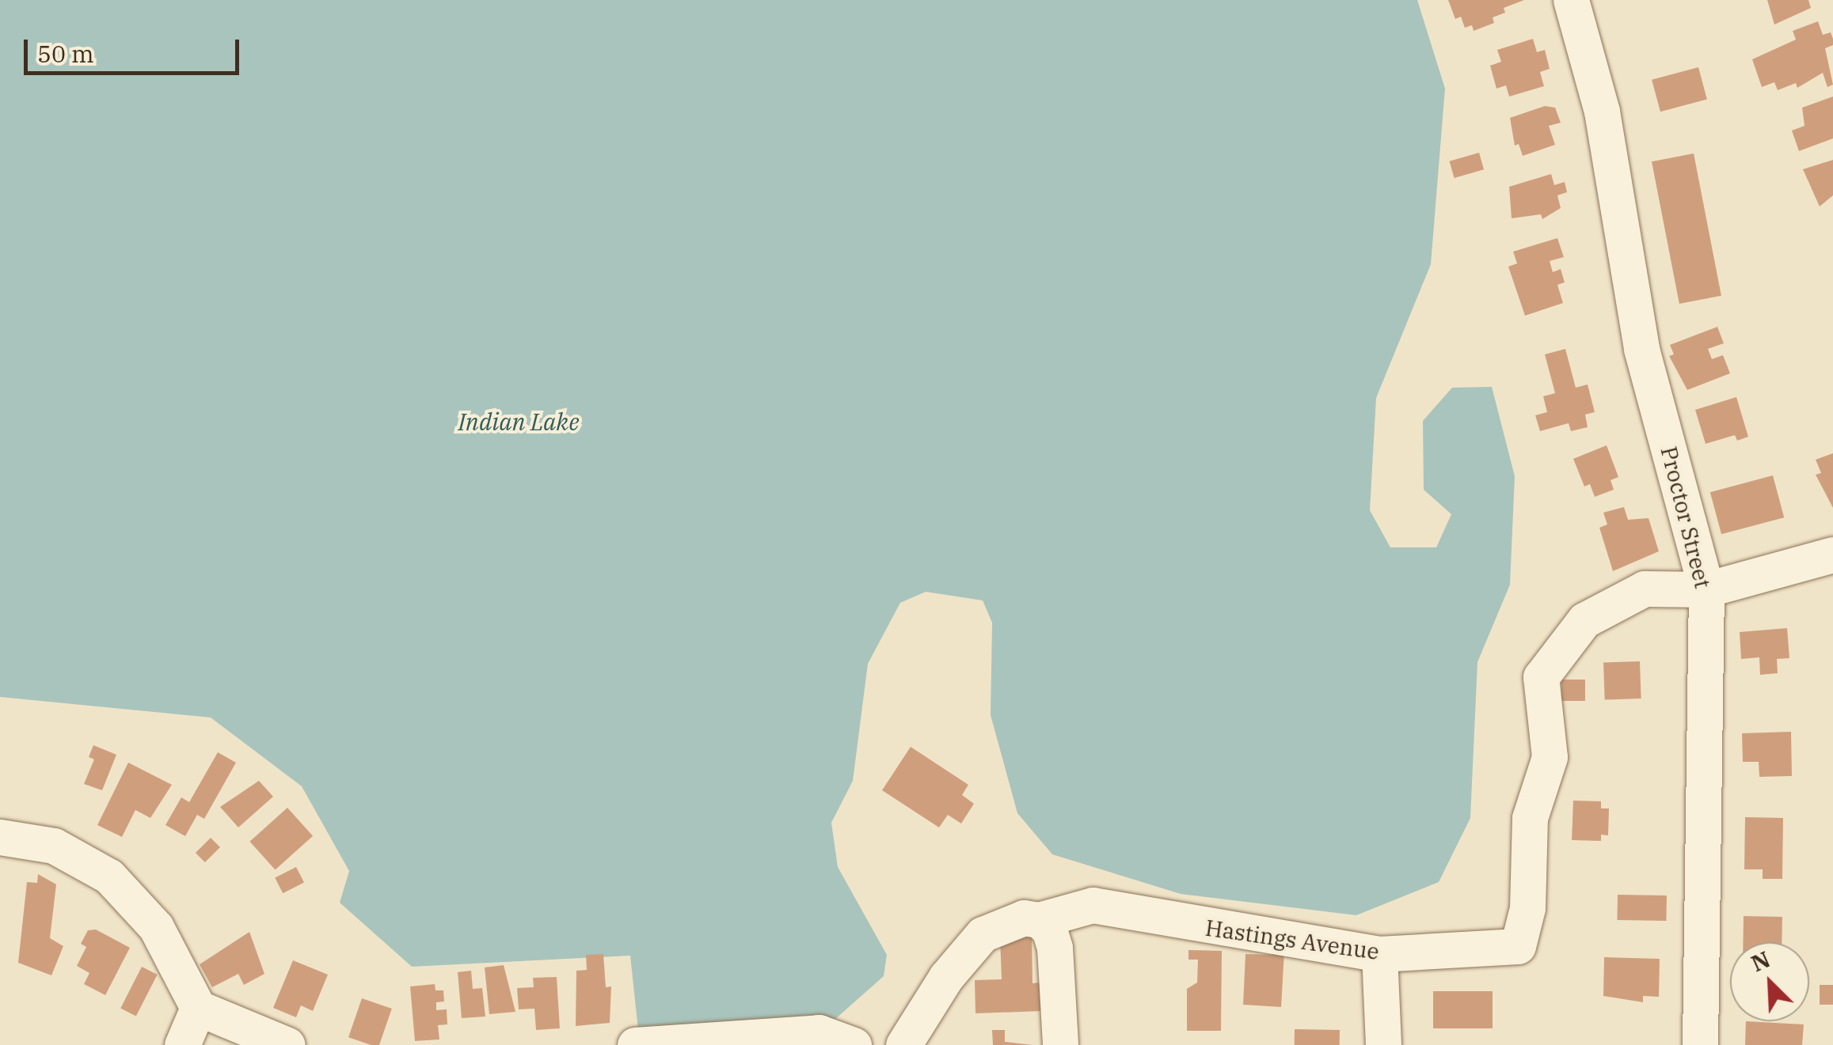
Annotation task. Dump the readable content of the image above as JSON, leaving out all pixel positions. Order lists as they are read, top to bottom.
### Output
{
  "streets": {
    "street": ["Proctor Street", "Hastings Avenue"]
  },
  "crossings": [
    ["Proctor Street", "Hastings Avenue"]
  ],
  "water": ["Indian Lake"],
  "scale_bar": "50 m",
  "north": "top left"
}
